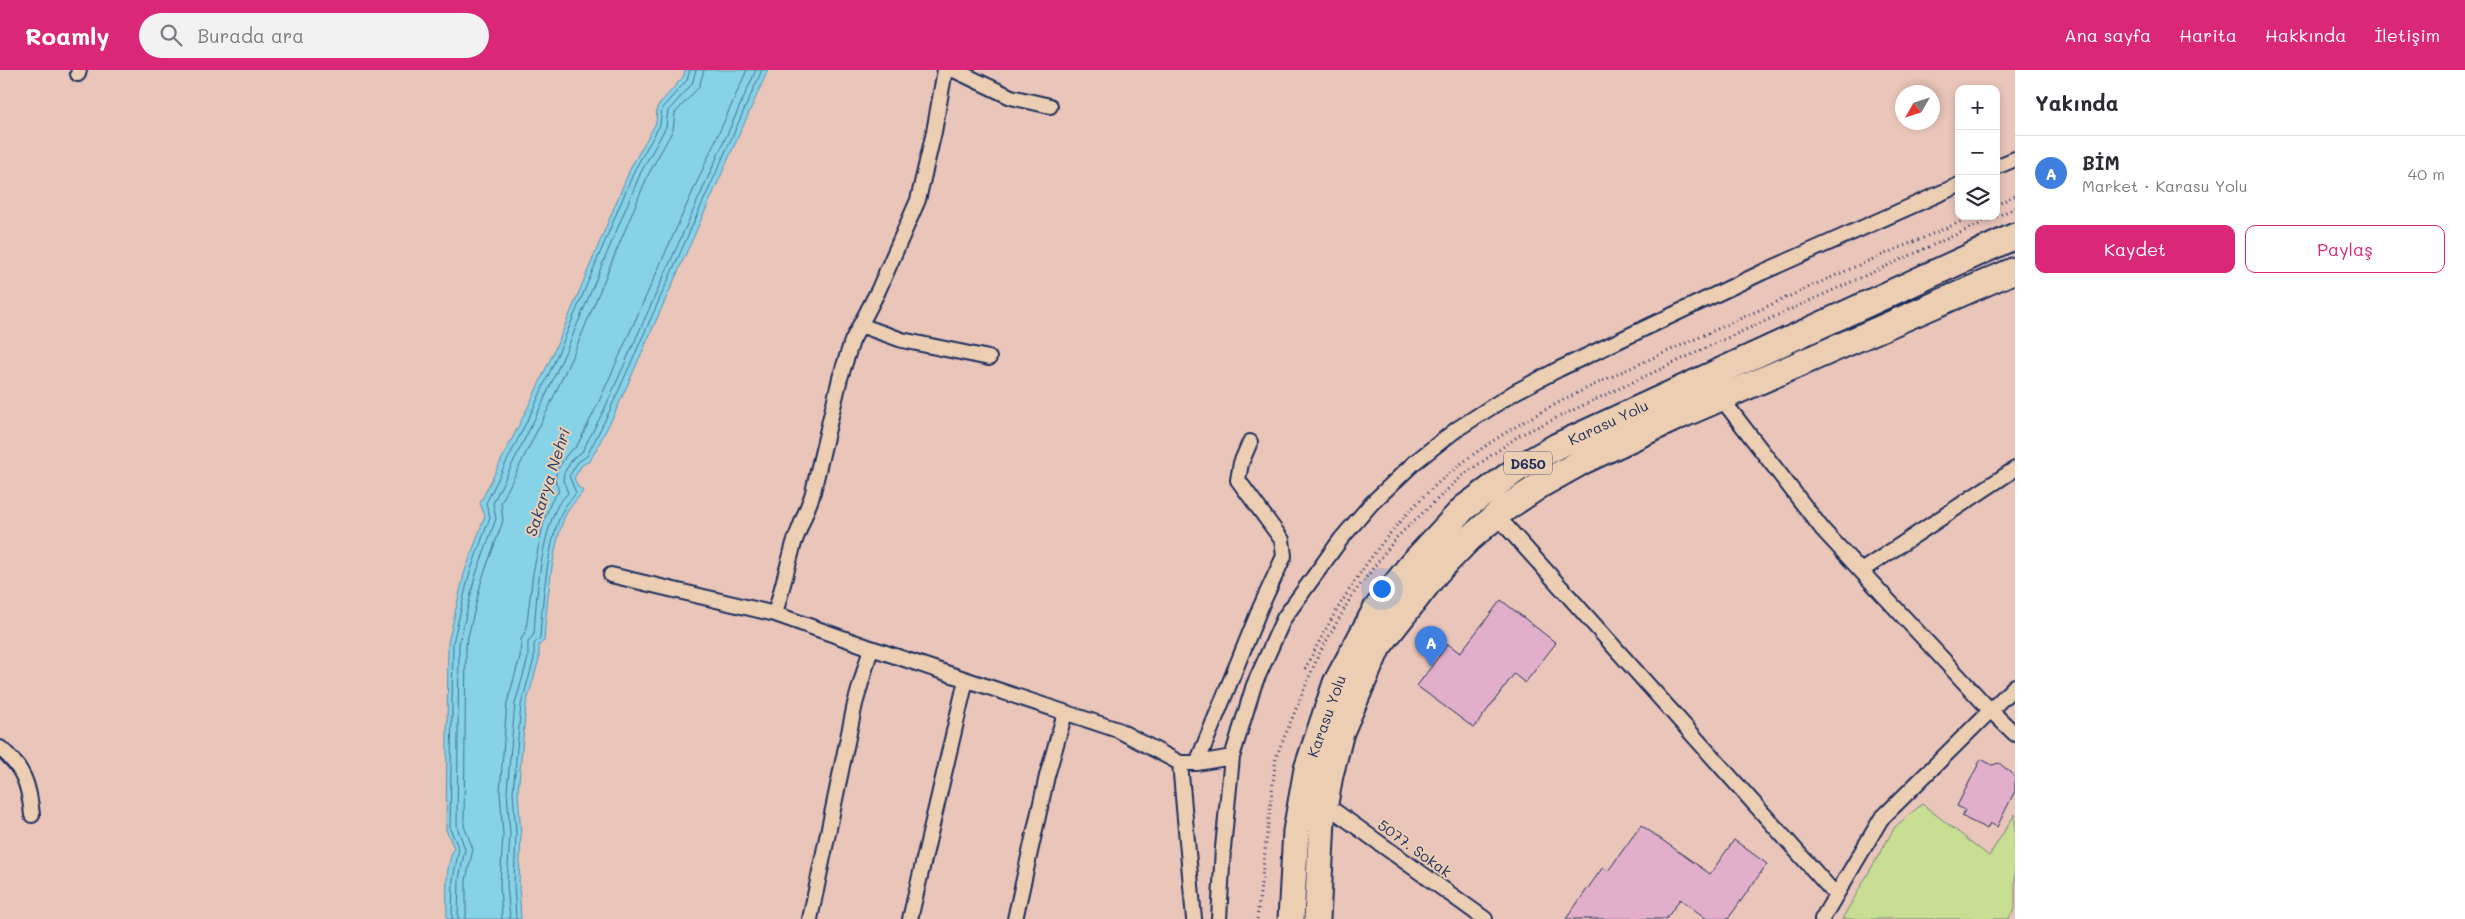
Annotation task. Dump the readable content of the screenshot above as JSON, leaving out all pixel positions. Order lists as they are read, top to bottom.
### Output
{
  "streets": {
    "highway": ["Karasu Yolu", "D650"],
    "street": ["5077. Sokak"]
  },
  "crossings": [
    ["Karasu Yolu", "5077. Sokak"]
  ],
  "water": ["Sakarya Nehri"],
  "north": "bottom left",
  "page": {
    "header": "Roamly",
    "search": "Burada ara",
    "nav": [
      "Ana sayfa",
      "Harita",
      "Hakkında",
      "İletişim"
    ],
    "heading": "Yakında",
    "map_buttons": ["+", "−"],
    "list": [
      {
        "mark": "A",
        "name": "BİM",
        "note": "Market · Karasu Yolu",
        "value": "40 m"
      }
    ],
    "buttons": ["Kaydet", "Paylaş"],
    "pins": "A"
  }
}
